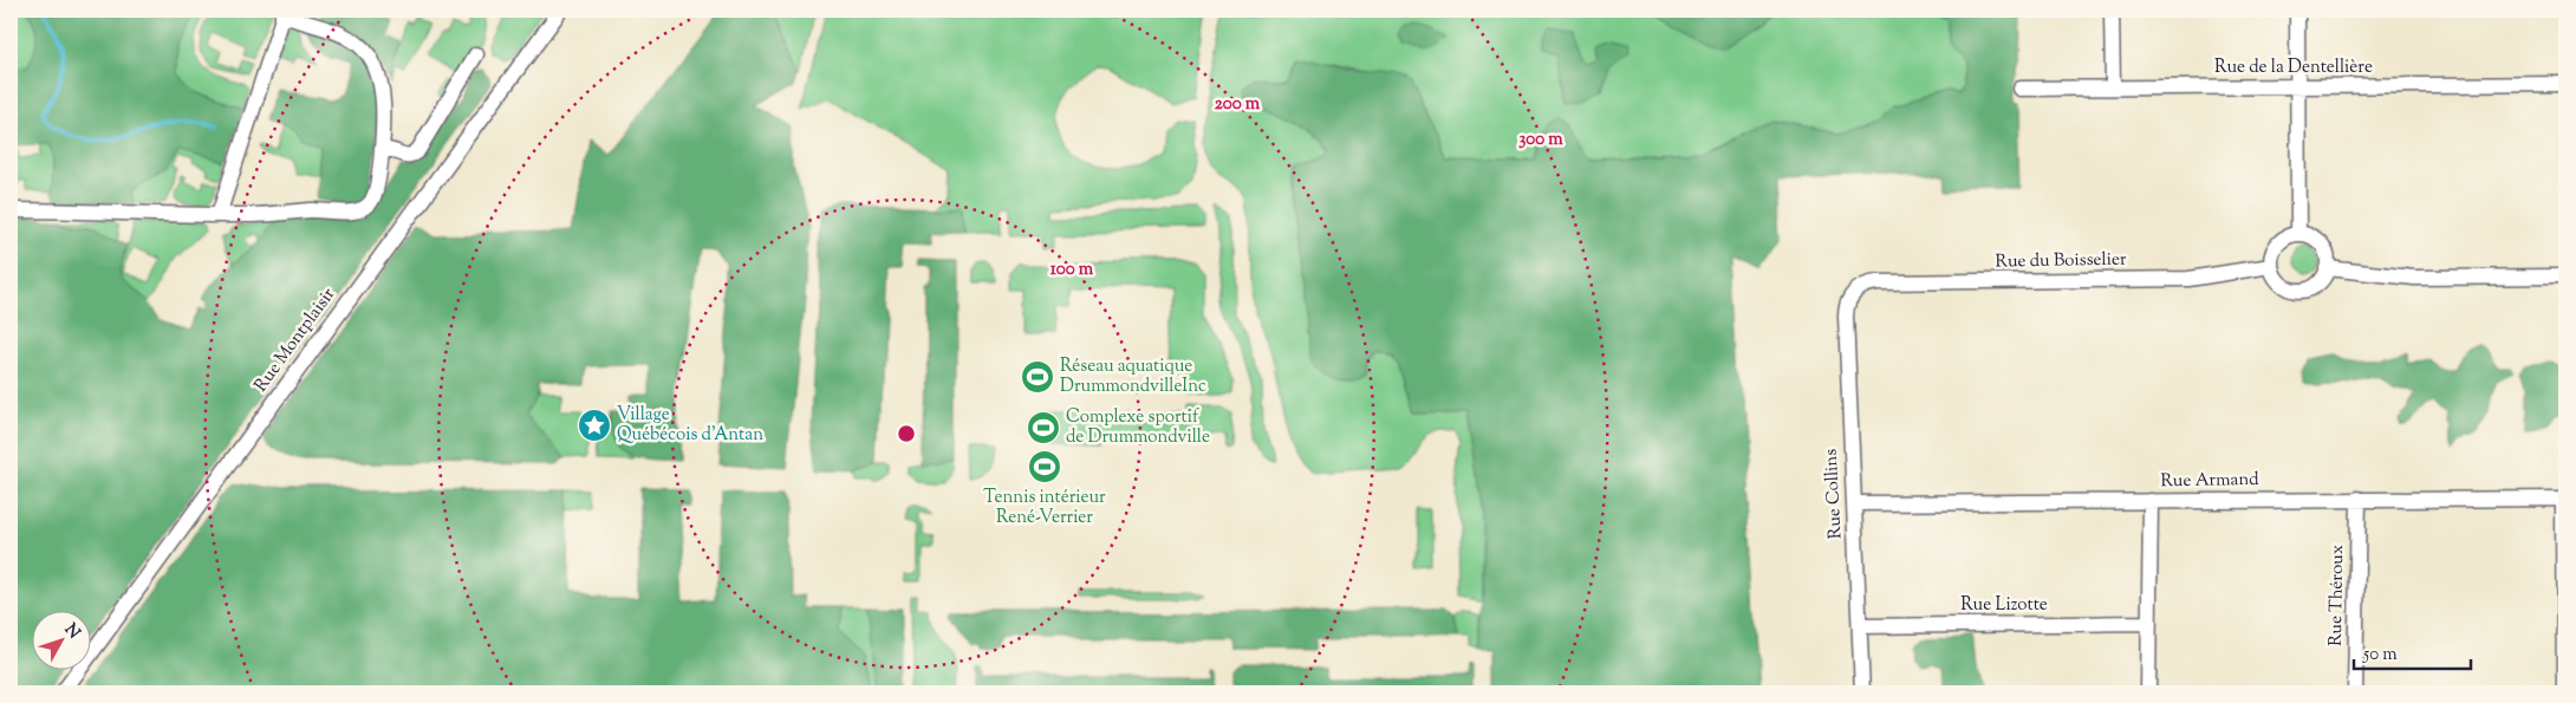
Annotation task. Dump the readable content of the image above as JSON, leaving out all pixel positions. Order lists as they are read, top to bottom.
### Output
{
  "streets": {
    "street": [
      "Rue de la Dentellière",
      "Rue du Boisselier",
      "Rue Montplaisir",
      "Rue Armand",
      "Rue Collins",
      "Rue Théroux",
      "Rue Lizotte"
    ]
  },
  "crossings": [
    ["Rue du Boisselier", "Rue Collins"],
    ["Rue Armand", "Rue Collins"],
    ["Rue Armand", "Rue Théroux"],
    ["Rue Collins", "Rue Lizotte"]
  ],
  "places": {
    "sports": ["Réseau aquatique DrummondvilleInc", "Complexe sportif de Drummondville", "Tennis intérieur René-Verrier"],
    "place": ["Village Québécois d'Antan"]
  },
  "scale_bar": "50 m",
  "north": "top right",
  "rings": ["200 m", "300 m", "100 m"]
}
